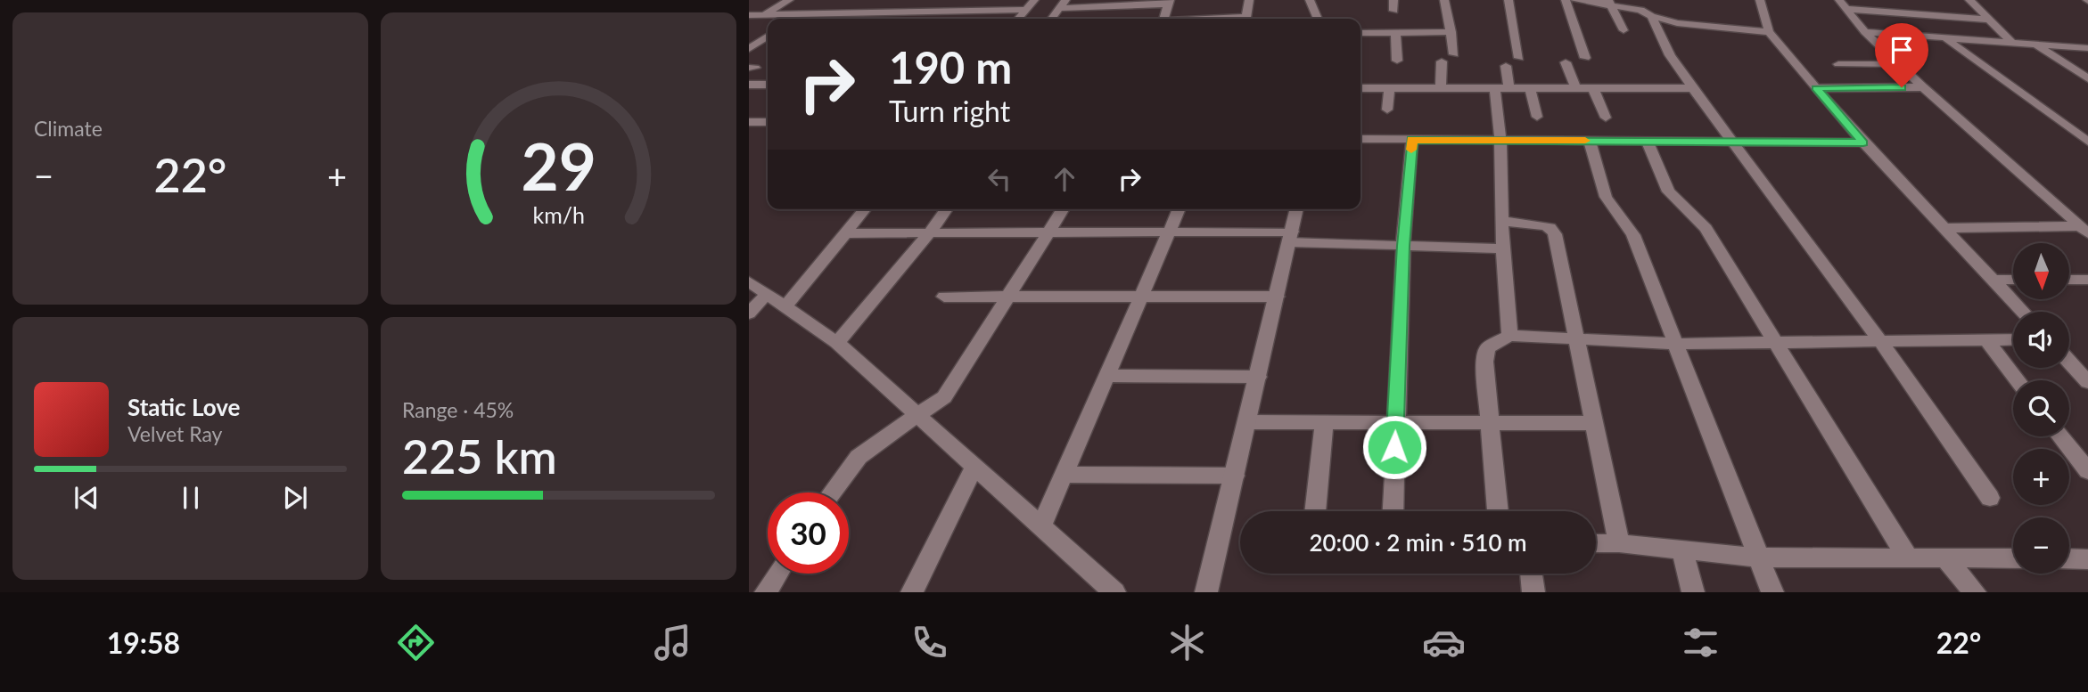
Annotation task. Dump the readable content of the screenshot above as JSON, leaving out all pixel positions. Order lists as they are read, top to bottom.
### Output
{
  "north": "bottom",
  "page": {
    "tile": [
      "Climate",
      ["Range · 45%", "225 km"]
    ],
    "turn": ["190 m", "Turn right"],
    "heat": ["−", "22°", "+"],
    "map_buttons": ["+", "−"],
    "song": ["Static Love", "Velvet Ray"],
    "limit": "30",
    "trip": "20:00 · 2 min · 510 m",
    "tabs": ["19:58", "22°"],
    "gauge": ["29", "km/h"]
  }
}
